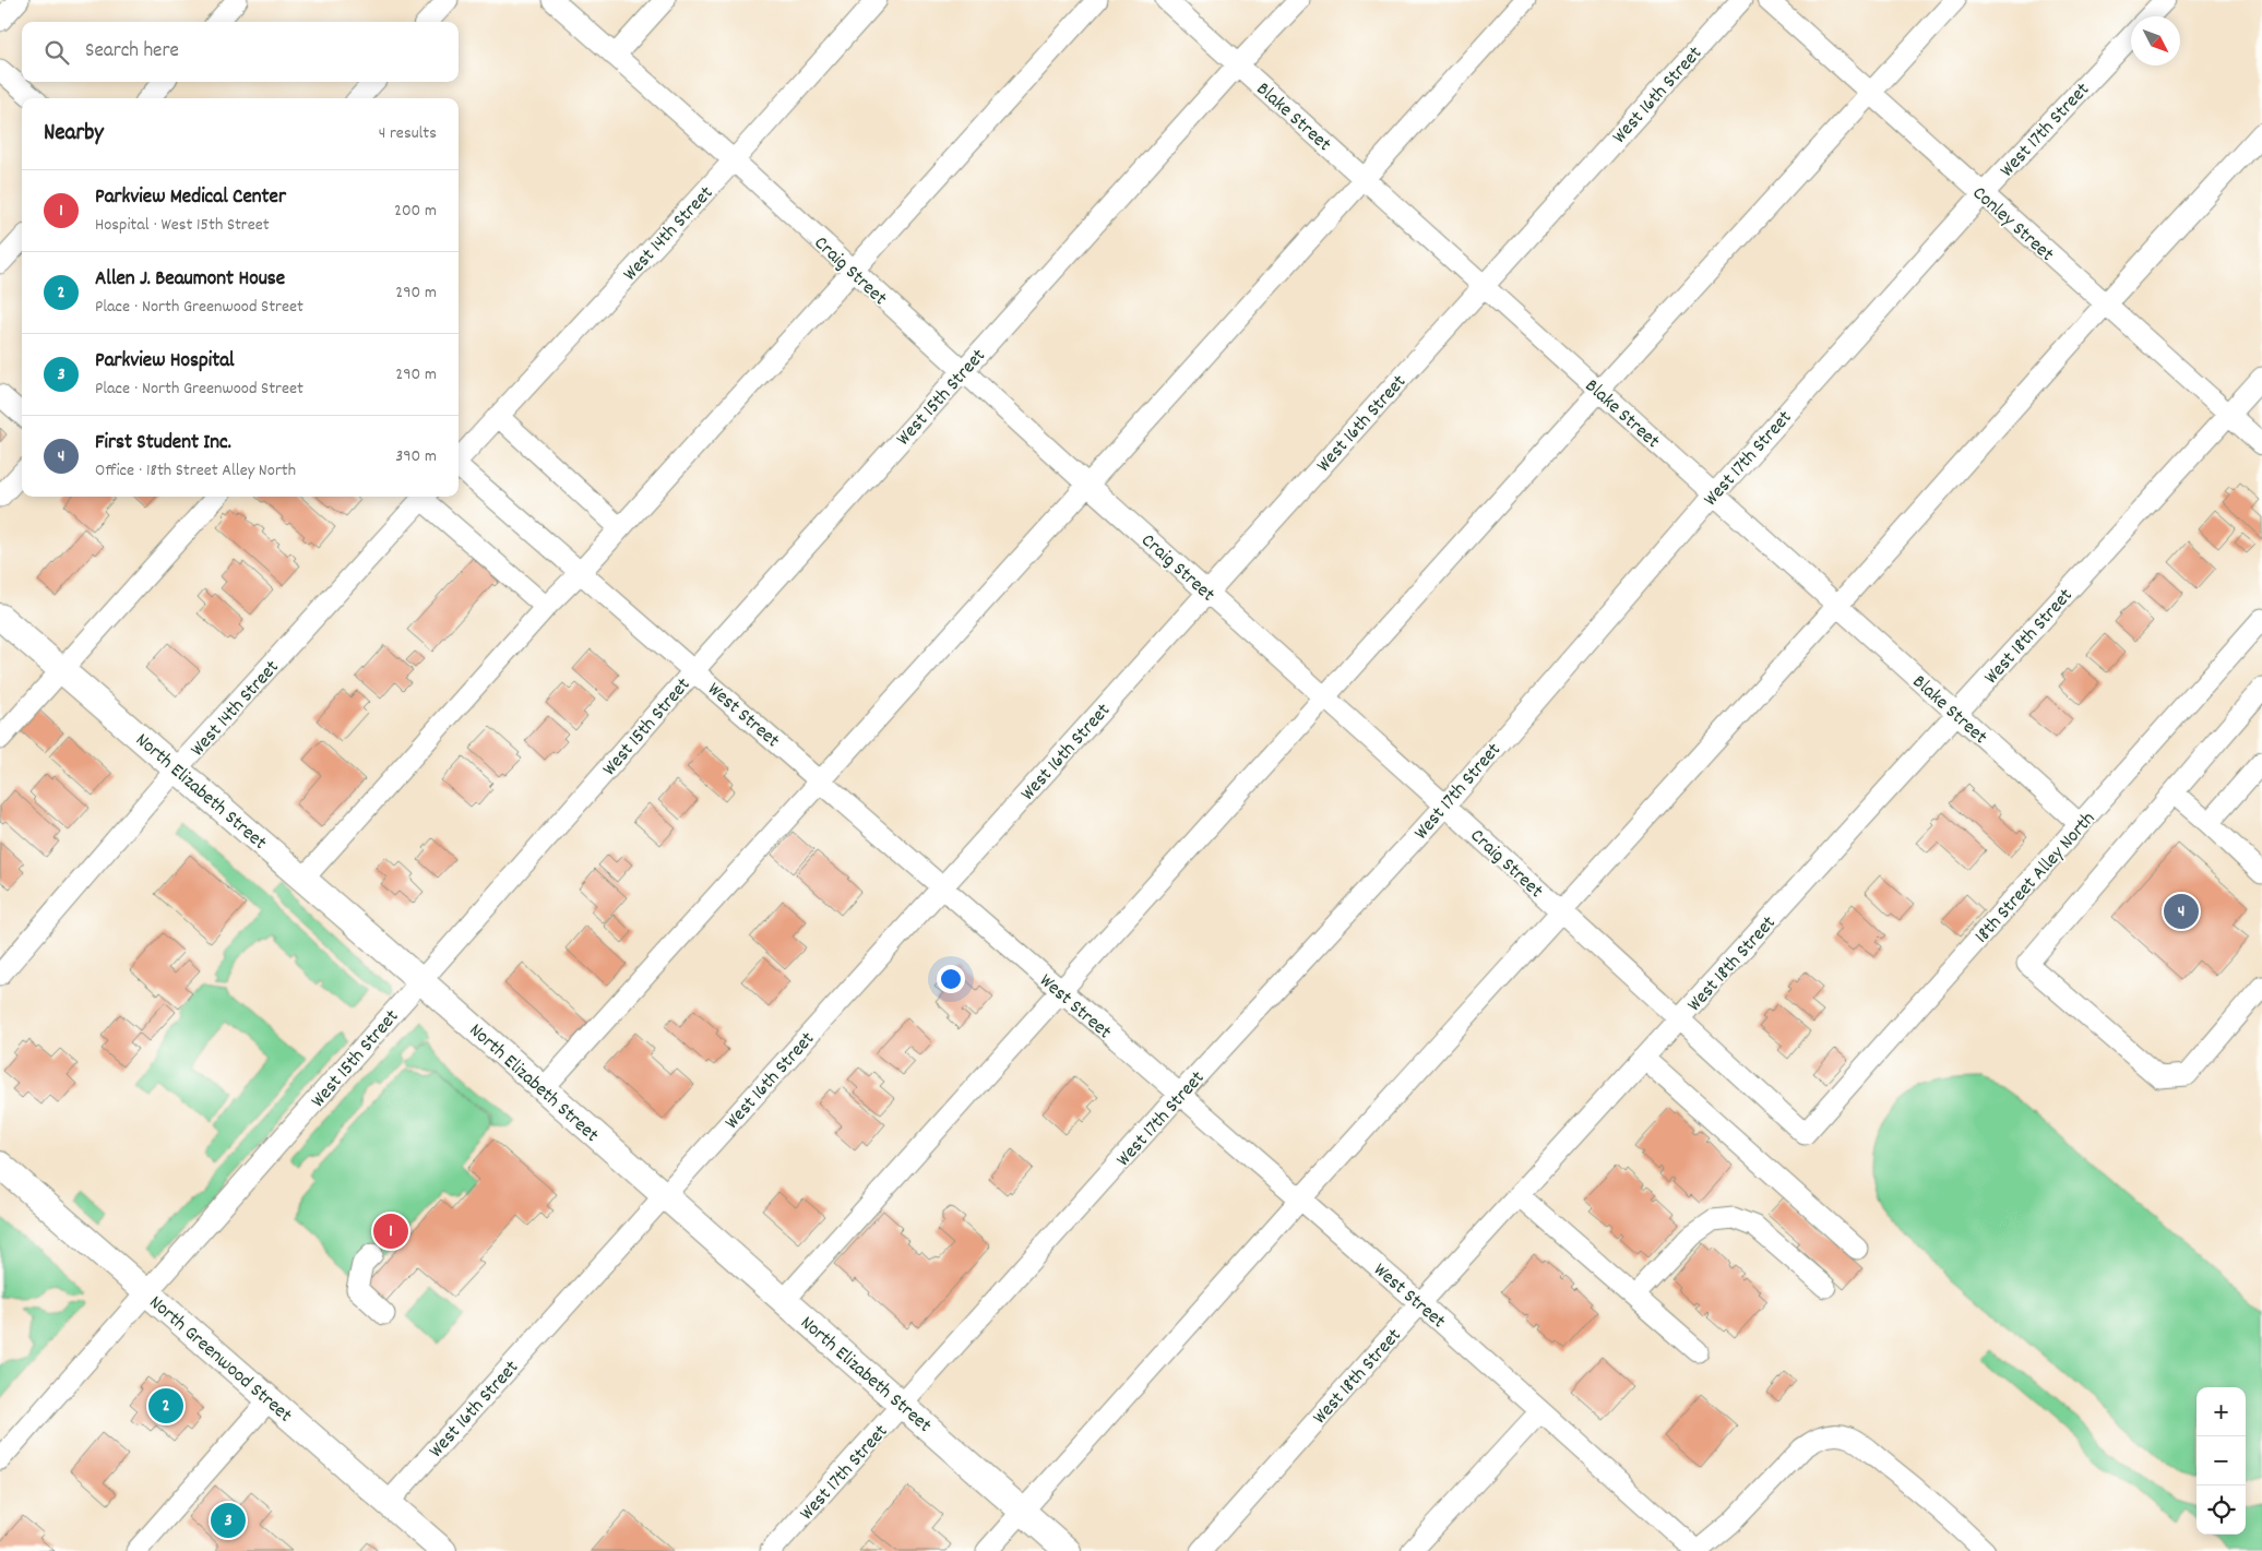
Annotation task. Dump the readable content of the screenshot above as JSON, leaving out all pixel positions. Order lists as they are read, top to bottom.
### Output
{
  "streets": {
    "main road": ["North Elizabeth Street", "North Greenwood Street"],
    "street": [
      "West 16th Street",
      "Blake Street",
      "West 17th Street",
      "Conley Street",
      "West 14th Street",
      "Craig Street",
      "West 15th Street",
      "West 18th Street",
      "West Street",
      "18th Street Alley North"
    ]
  },
  "crossings": [
    ["West 16th Street", "Blake Street"],
    ["West 16th Street", "Craig Street"],
    ["West 16th Street", "West Street"],
    ["West 16th Street", "North Elizabeth Street"],
    ["West 16th Street", "North Greenwood Street"],
    ["Blake Street", "West 17th Street"],
    ["Blake Street", "West 15th Street"],
    ["Blake Street", "West 18th Street"],
    ["Blake Street", "18th Street Alley North"],
    ["West 17th Street", "Conley Street"],
    ["West 17th Street", "Craig Street"],
    ["West 17th Street", "West Street"],
    ["West 17th Street", "North Elizabeth Street"],
    ["Conley Street", "West 18th Street"],
    ["West 14th Street", "Craig Street"],
    ["West 14th Street", "North Elizabeth Street"],
    ["Craig Street", "West 15th Street"],
    ["Craig Street", "West 18th Street"],
    ["Craig Street", "18th Street Alley North"],
    ["West 15th Street", "West Street"],
    ["West 15th Street", "North Elizabeth Street"],
    ["West 15th Street", "North Greenwood Street"],
    ["West 18th Street", "West Street"]
  ],
  "north": "bottom right",
  "page": {
    "search": "Search here",
    "heading": ["Nearby", "4 results"],
    "list": [
      {
        "mark": "1",
        "name": "Parkview Medical Center",
        "note": "Hospital · West 15th Street",
        "value": "200 m"
      },
      {
        "mark": "2",
        "name": "Allen J. Beaumont House",
        "note": "Place · North Greenwood Street",
        "value": "290 m"
      },
      {
        "mark": "3",
        "name": "Parkview Hospital",
        "note": "Place · North Greenwood Street",
        "value": "290 m"
      },
      {
        "mark": "4",
        "name": "First Student Inc.",
        "note": "Office · 18th Street Alley North",
        "value": "390 m"
      }
    ],
    "pins": [
      "4",
      "1",
      "2",
      "3"
    ],
    "map_buttons": ["+", "−"]
  }
}
